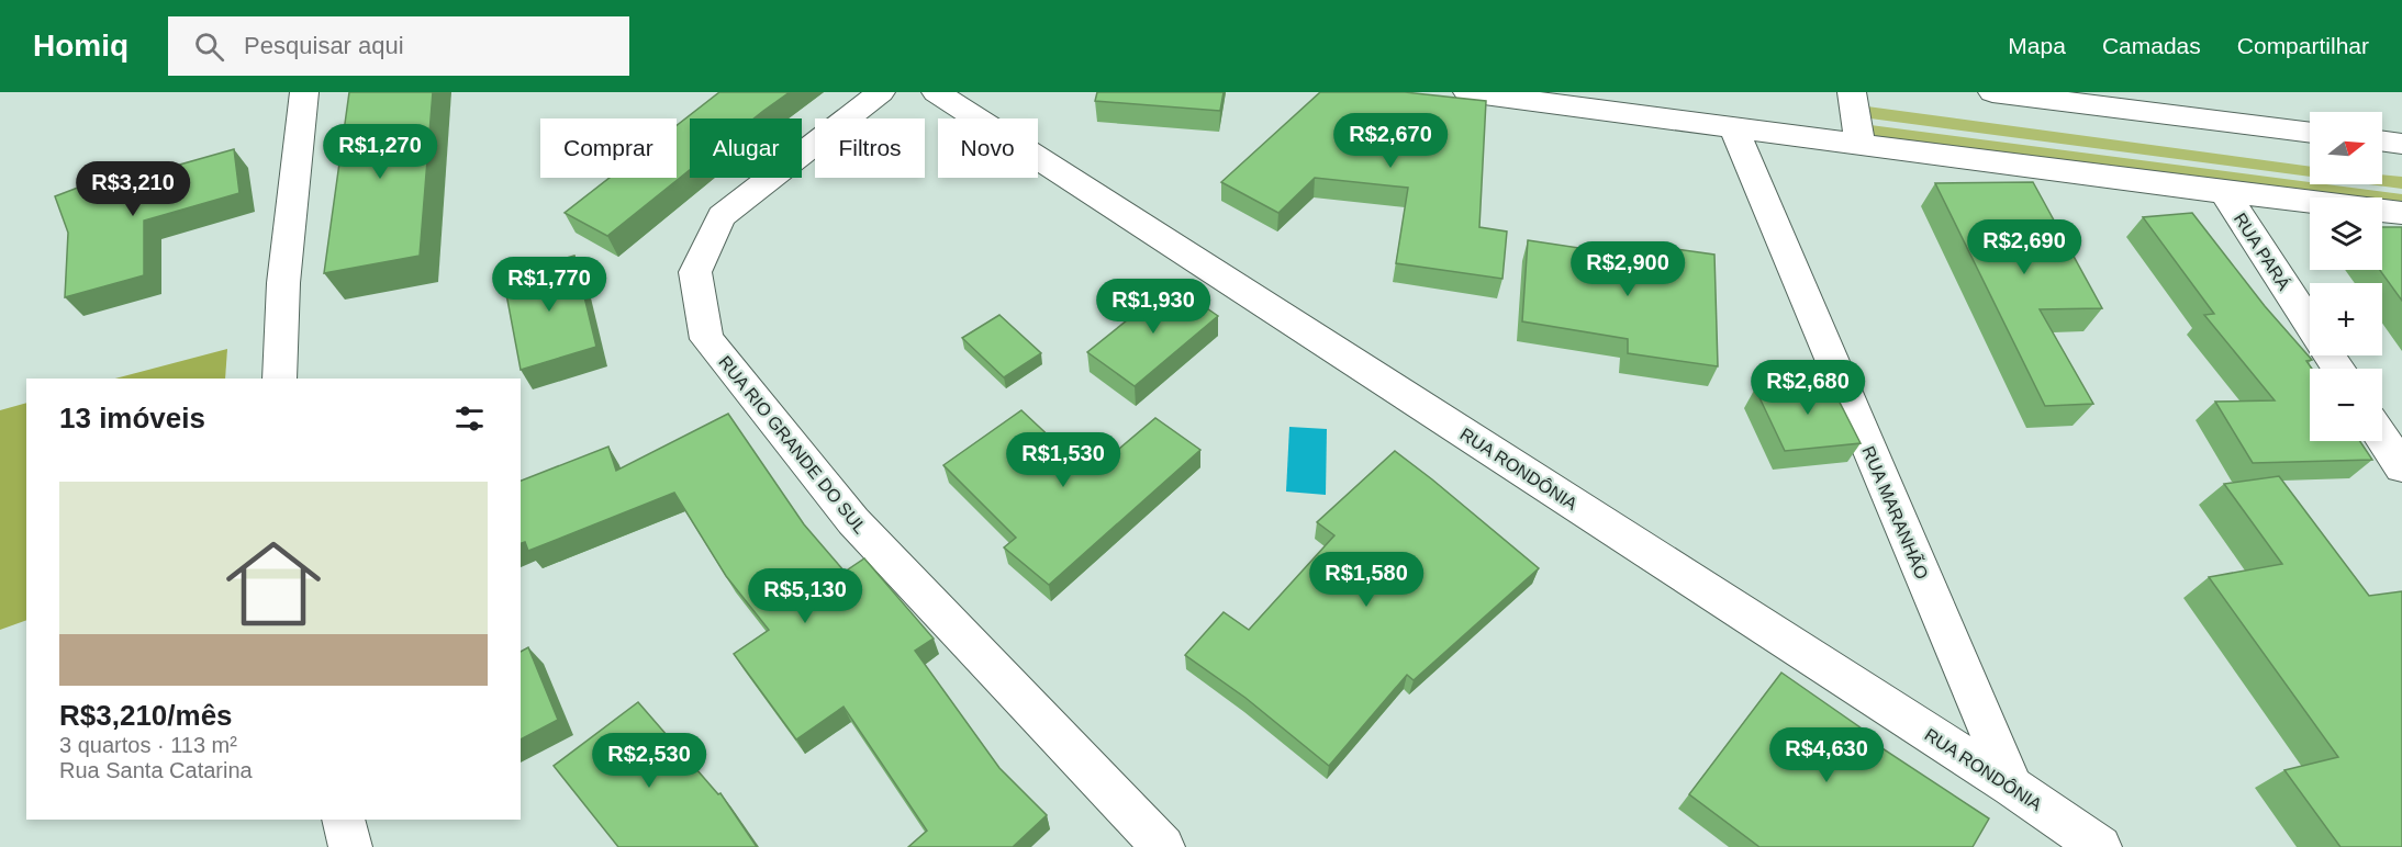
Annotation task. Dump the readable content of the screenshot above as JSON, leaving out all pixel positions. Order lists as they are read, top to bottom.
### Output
{
  "streets": {
    "street": [
      "RUA PARÁ",
      "RUA RIO GRANDE DO SUL",
      "RUA RONDÔNIA",
      "RUA MARANHÃO"
    ]
  },
  "crossings": [
    ["RUA RONDÔNIA", "RUA MARANHÃO"]
  ],
  "north": "right",
  "page": {
    "header": "Homiq",
    "search": "Pesquisar aqui",
    "nav": ["Mapa", "Camadas", "Compartilhar"],
    "map_buttons": ["+", "−"],
    "price": [
      "R$2,670",
      "R$1,270",
      "R$3,210",
      "R$2,690",
      "R$2,900",
      "R$1,770",
      "R$1,930",
      "R$2,680",
      "R$1,530",
      "R$1,580",
      "R$5,130",
      "R$4,630",
      "R$2,530"
    ],
    "chip": [
      "Comprar",
      "Alugar",
      "Filtros",
      "Novo"
    ],
    "heading": "13 imóveis",
    "list": [
      {
        "name": "R$3,210/mês",
        "note": "3 quartos · 113 m² · Rua Santa Catarina"
      }
    ]
  }
}
